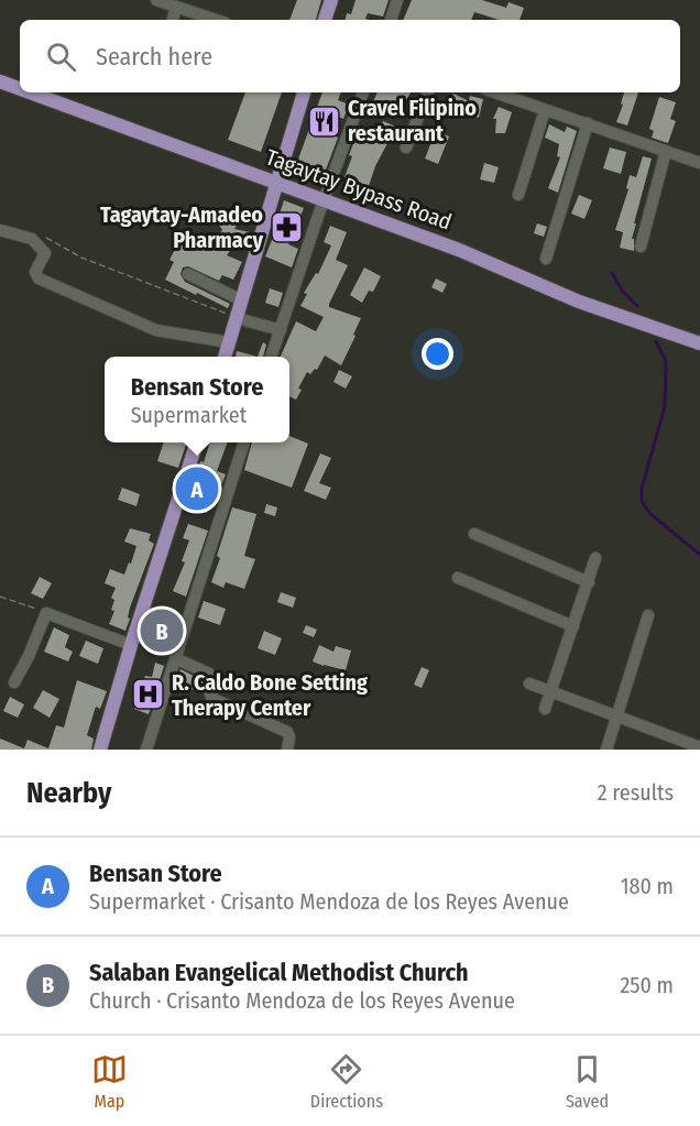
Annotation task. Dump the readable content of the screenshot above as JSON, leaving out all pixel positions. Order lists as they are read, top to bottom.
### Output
{
  "streets": {
    "main road": ["Tagaytay Bypass Road"]
  },
  "places": {
    "restaurant": ["Cravel Filipino restaurant"],
    "pharmacy": ["Tagaytay-Amadeo Pharmacy"],
    "hospital": ["R. Caldo Bone Setting Therapy Center"]
  },
  "page": {
    "search": "Search here",
    "popup": ["Bensan Store", "Supermarket"],
    "pins": ["A", "B"],
    "heading": ["Nearby", "2 results"],
    "list": [
      {
        "mark": "A",
        "name": "Bensan Store",
        "note": "Supermarket · Crisanto Mendoza de los Reyes Avenue",
        "value": "180 m"
      },
      {
        "mark": "B",
        "name": "Salaban Evangelical Methodist Church",
        "note": "Church · Crisanto Mendoza de los Reyes Avenue",
        "value": "250 m"
      }
    ],
    "nav": ["Map", "Directions", "Saved"]
  }
}
